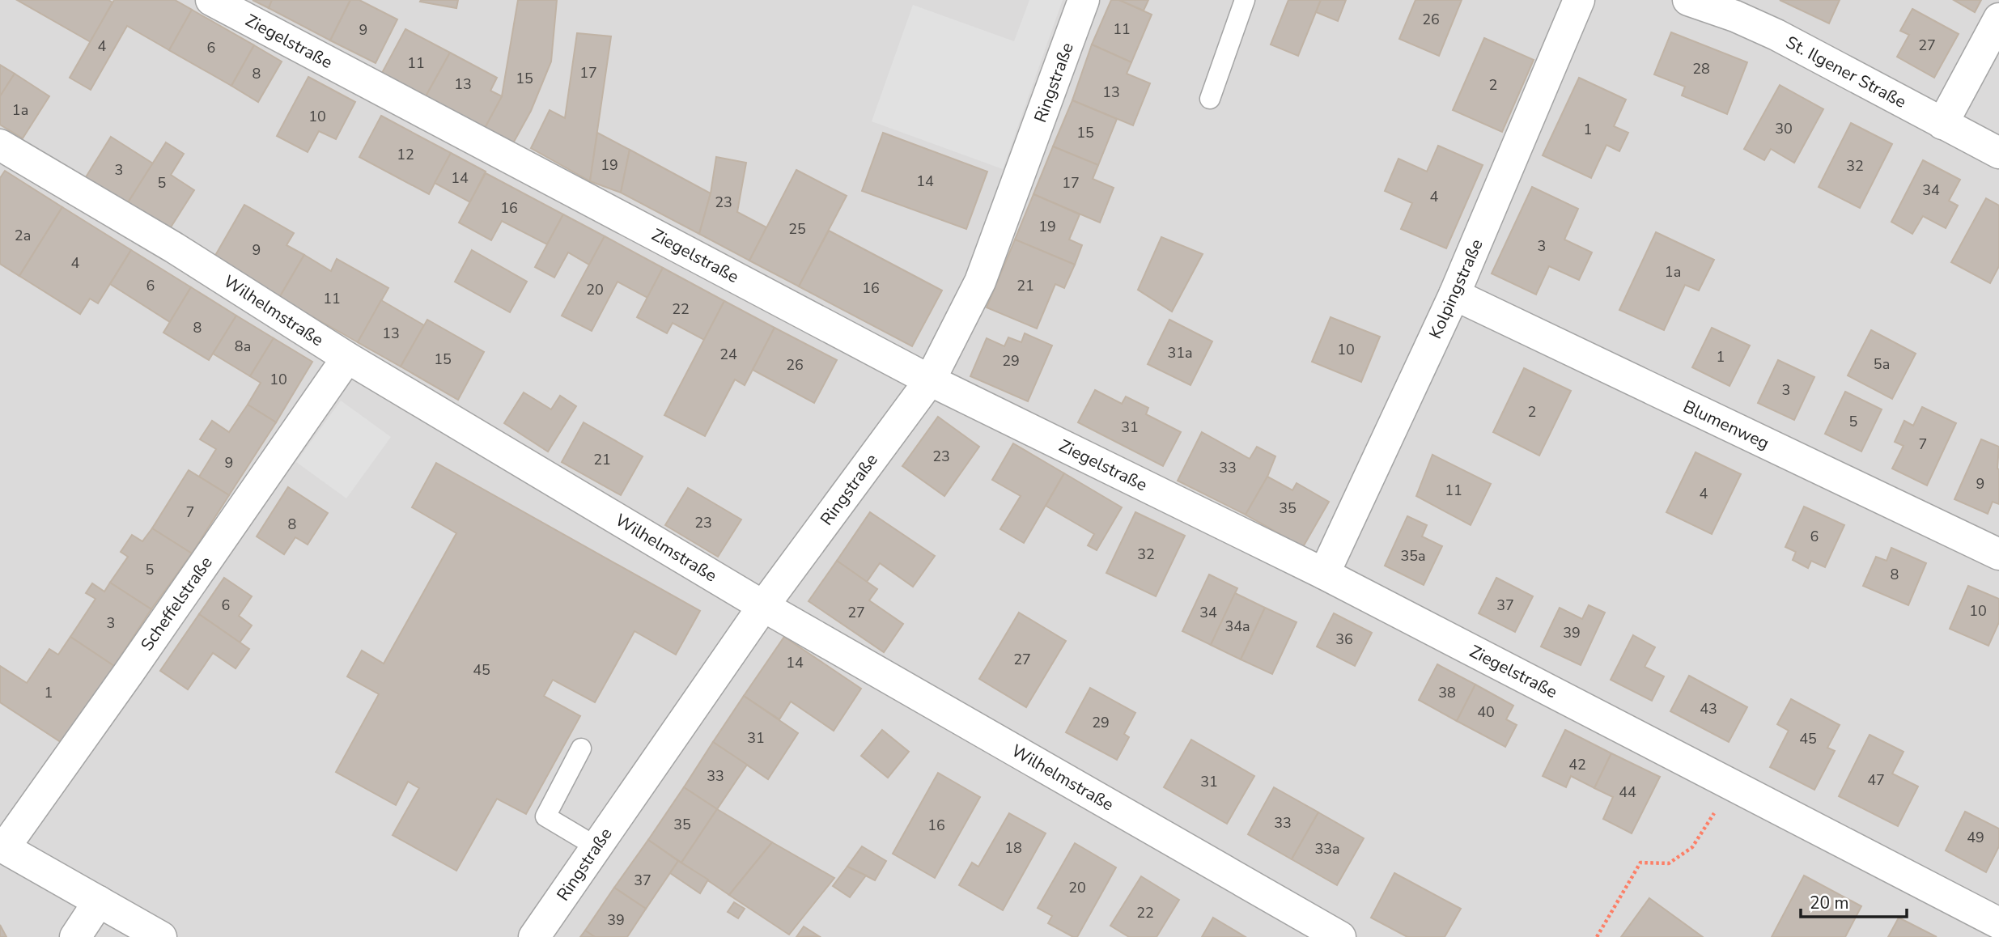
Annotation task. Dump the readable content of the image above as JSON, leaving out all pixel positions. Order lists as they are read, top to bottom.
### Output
{
  "streets": {
    "street": [
      "Ziegelstraße",
      "St. Ilgener Straße",
      "Ringstraße",
      "Kolpingstraße",
      "Wilhelmstraße",
      "Blumenweg",
      "Scheffelstraße"
    ]
  },
  "crossings": [
    ["Ziegelstraße", "Ringstraße"],
    ["Ziegelstraße", "Kolpingstraße"],
    ["Ringstraße", "Wilhelmstraße"],
    ["Kolpingstraße", "Blumenweg"],
    ["Wilhelmstraße", "Scheffelstraße"]
  ],
  "house_numbers": [
    "26",
    "11",
    "9",
    "27",
    "4",
    "6",
    "11",
    "28",
    "17",
    "8",
    "15",
    "13",
    "2",
    "13",
    "1a",
    "10",
    "30",
    "1",
    "15",
    "12",
    "19",
    "32",
    "3",
    "14",
    "14",
    "5",
    "17",
    "34",
    "4",
    "23",
    "16",
    "19",
    "25",
    "2a",
    "3",
    "9",
    "4",
    "1a",
    "6",
    "21",
    "16",
    "20",
    "11",
    "22",
    "8",
    "13",
    "8a",
    "10",
    "31a",
    "24",
    "1",
    "15",
    "29",
    "5a",
    "26",
    "10",
    "3",
    "2",
    "5",
    "31",
    "7",
    "23",
    "21",
    "9",
    "33",
    "9",
    "11",
    "4",
    "35",
    "7",
    "23",
    "8",
    "6",
    "32",
    "35a",
    "5",
    "8",
    "6",
    "37",
    "10",
    "27",
    "34",
    "3",
    "34a",
    "39",
    "36",
    "27",
    "14",
    "45",
    "1",
    "38",
    "43",
    "40",
    "29",
    "31",
    "45",
    "42",
    "33",
    "47",
    "31",
    "44",
    "33",
    "35",
    "16",
    "49",
    "18",
    "33a",
    "37",
    "20",
    "22",
    "39"
  ],
  "scale_bar": "20 m"
}
